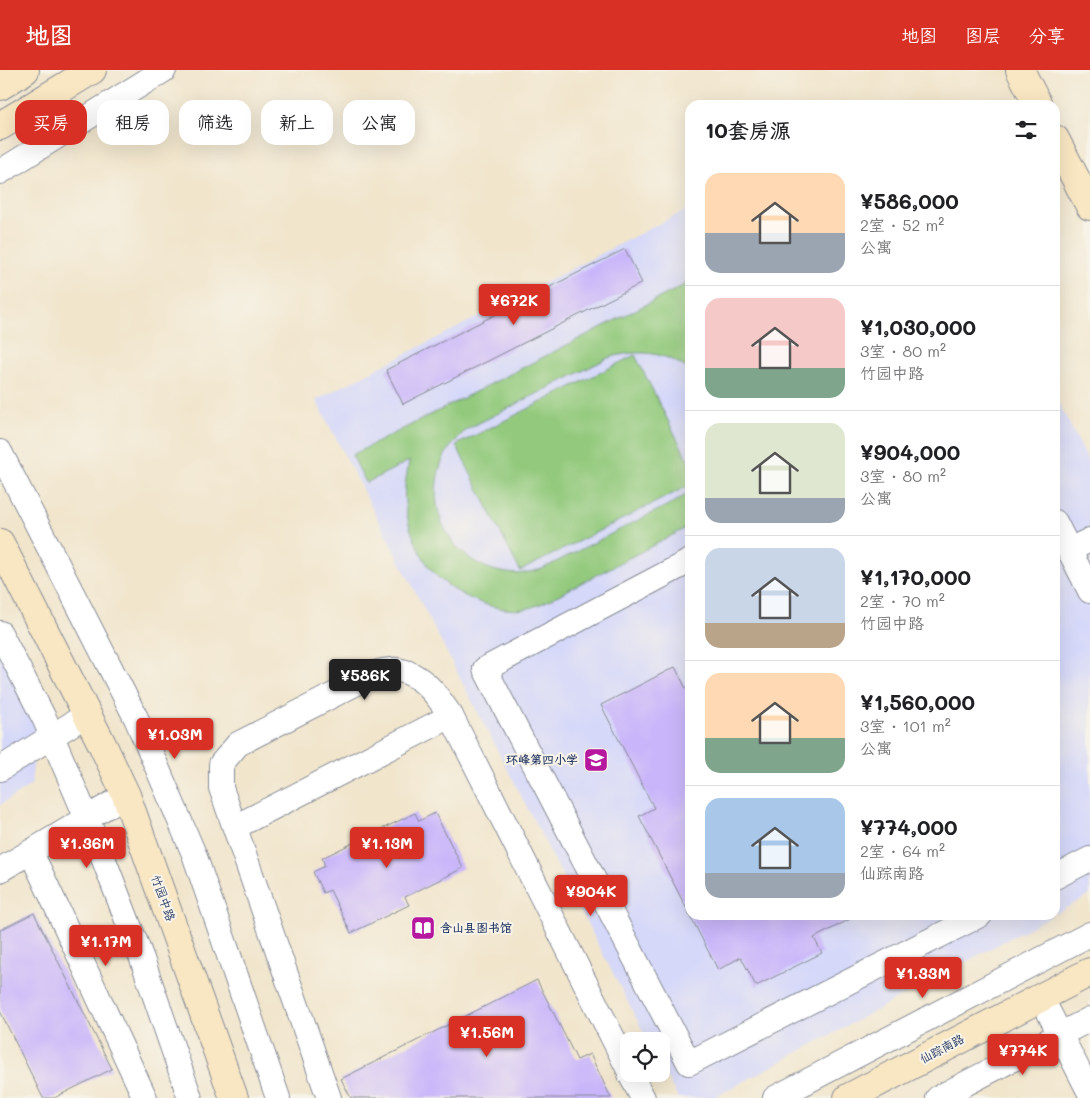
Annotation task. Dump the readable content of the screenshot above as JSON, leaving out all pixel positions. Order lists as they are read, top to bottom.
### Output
{
  "streets": {
    "main road": ["竹园中路", "仙踪南路"]
  },
  "places": {
    "school or university": ["环峰第四小学"],
    "library": ["含山县图书馆"]
  },
  "page": {
    "header": "地图",
    "nav": ["地图", "图层", "分享"],
    "chip": [
      "买房",
      "租房",
      "筛选",
      "新上",
      "公寓"
    ],
    "heading": "10套房源",
    "list": [
      {
        "name": "¥586,000",
        "note": "2室 · 52 m² · 公寓"
      },
      {
        "name": "¥1,030,000",
        "note": "3室 · 80 m² · 竹园中路"
      },
      {
        "name": "¥904,000",
        "note": "3室 · 80 m² · 公寓"
      },
      {
        "name": "¥1,170,000",
        "note": "2室 · 70 m² · 竹园中路"
      },
      {
        "name": "¥1,560,000",
        "note": "3室 · 101 m² · 公寓"
      },
      {
        "name": "¥774,000",
        "note": "2室 · 64 m² · 仙踪南路"
      }
    ],
    "price": [
      "¥672K",
      "¥586K",
      "¥1.03M",
      "¥1.36M",
      "¥1.13M",
      "¥904K",
      "¥1.17M",
      "¥1.33M",
      "¥1.56M",
      "¥774K"
    ]
  }
}
